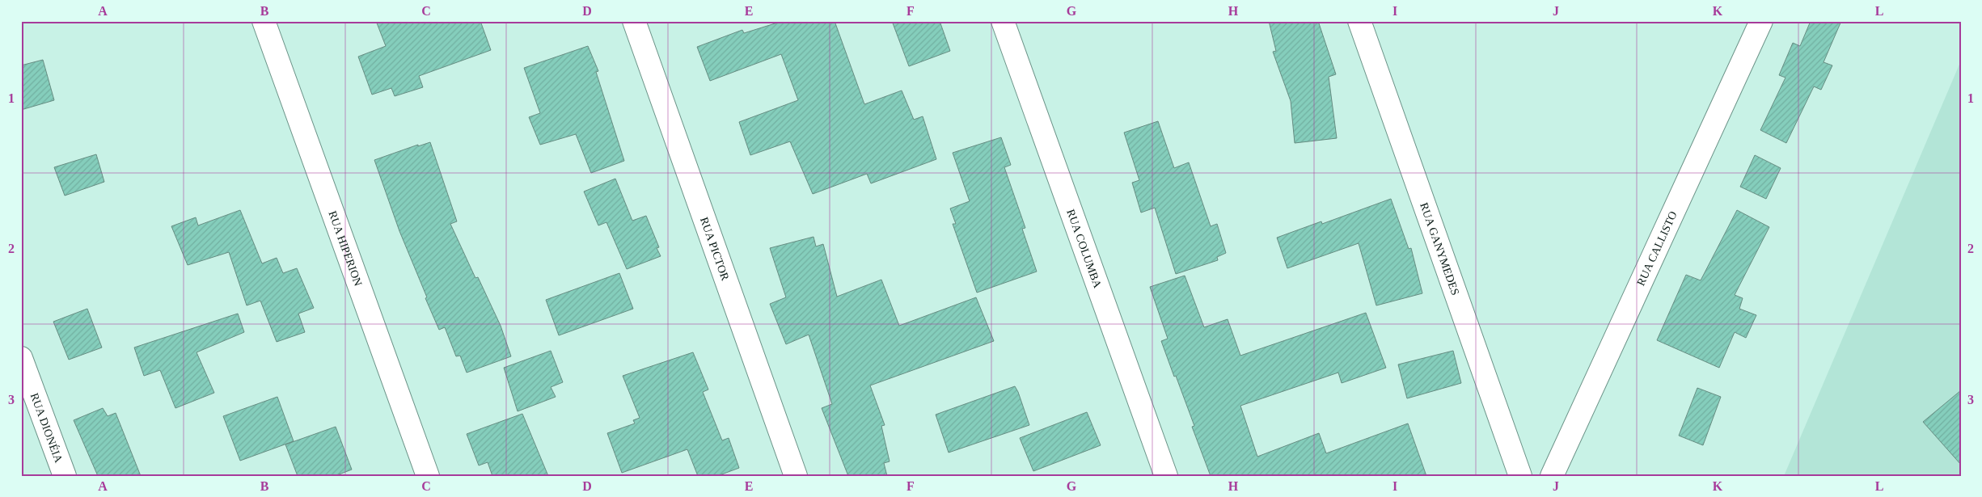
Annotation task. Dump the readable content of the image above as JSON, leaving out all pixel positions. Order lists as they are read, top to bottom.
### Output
{
  "streets": {
    "street": [
      "RUA COLUMBA",
      "RUA HIPERION",
      "RUA PICTOR",
      "RUA GANYMEDES",
      "RUA CALLISTO",
      "RUA DIONÉIA"
    ]
  },
  "grid": {
    "columns": [
      "A",
      "B",
      "C",
      "D",
      "E",
      "F",
      "G",
      "H",
      "I",
      "J",
      "K",
      "L"
    ],
    "rows": ["1", "2", "3"]
  }
}
